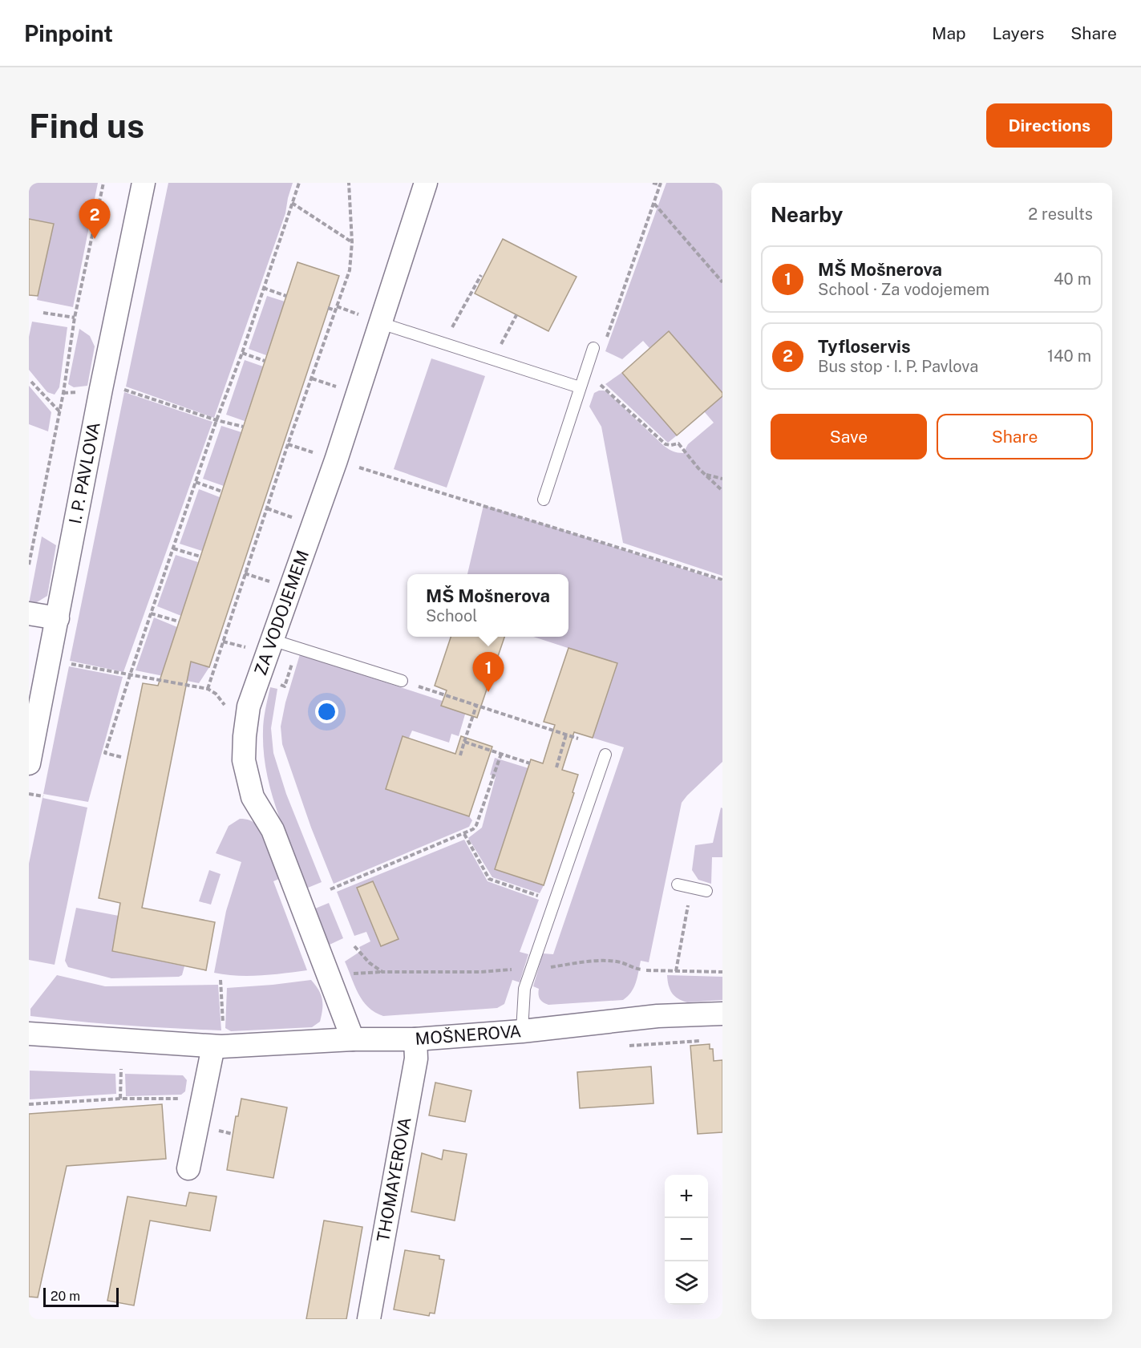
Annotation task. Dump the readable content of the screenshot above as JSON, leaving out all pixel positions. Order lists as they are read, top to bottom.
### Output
{
  "streets": {
    "street": [
      "I. P. PAVLOVA",
      "ZA VODOJEMEM",
      "MOŠNEROVA",
      "THOMAYEROVA"
    ]
  },
  "crossings": [
    ["ZA VODOJEMEM", "MOŠNEROVA"],
    ["MOŠNEROVA", "THOMAYEROVA"]
  ],
  "scale_bar": "20 m",
  "page": {
    "header": "Pinpoint",
    "nav": ["Map", "Layers", "Share"],
    "buttons": [
      "Directions",
      ["Save", "Share"]
    ],
    "title": "Find us",
    "heading": ["Nearby", "2 results"],
    "pins": ["2", "1"],
    "list": [
      {
        "mark": "1",
        "name": "MŠ Mošnerova",
        "note": "School · Za vodojemem",
        "value": "40 m"
      },
      {
        "mark": "2",
        "name": "Tyfloservis",
        "note": "Bus stop · I. P. Pavlova",
        "value": "140 m"
      }
    ],
    "popup": ["MŠ Mošnerova", "School"],
    "map_buttons": ["+", "−"],
    "scale": "20 m"
  }
}
